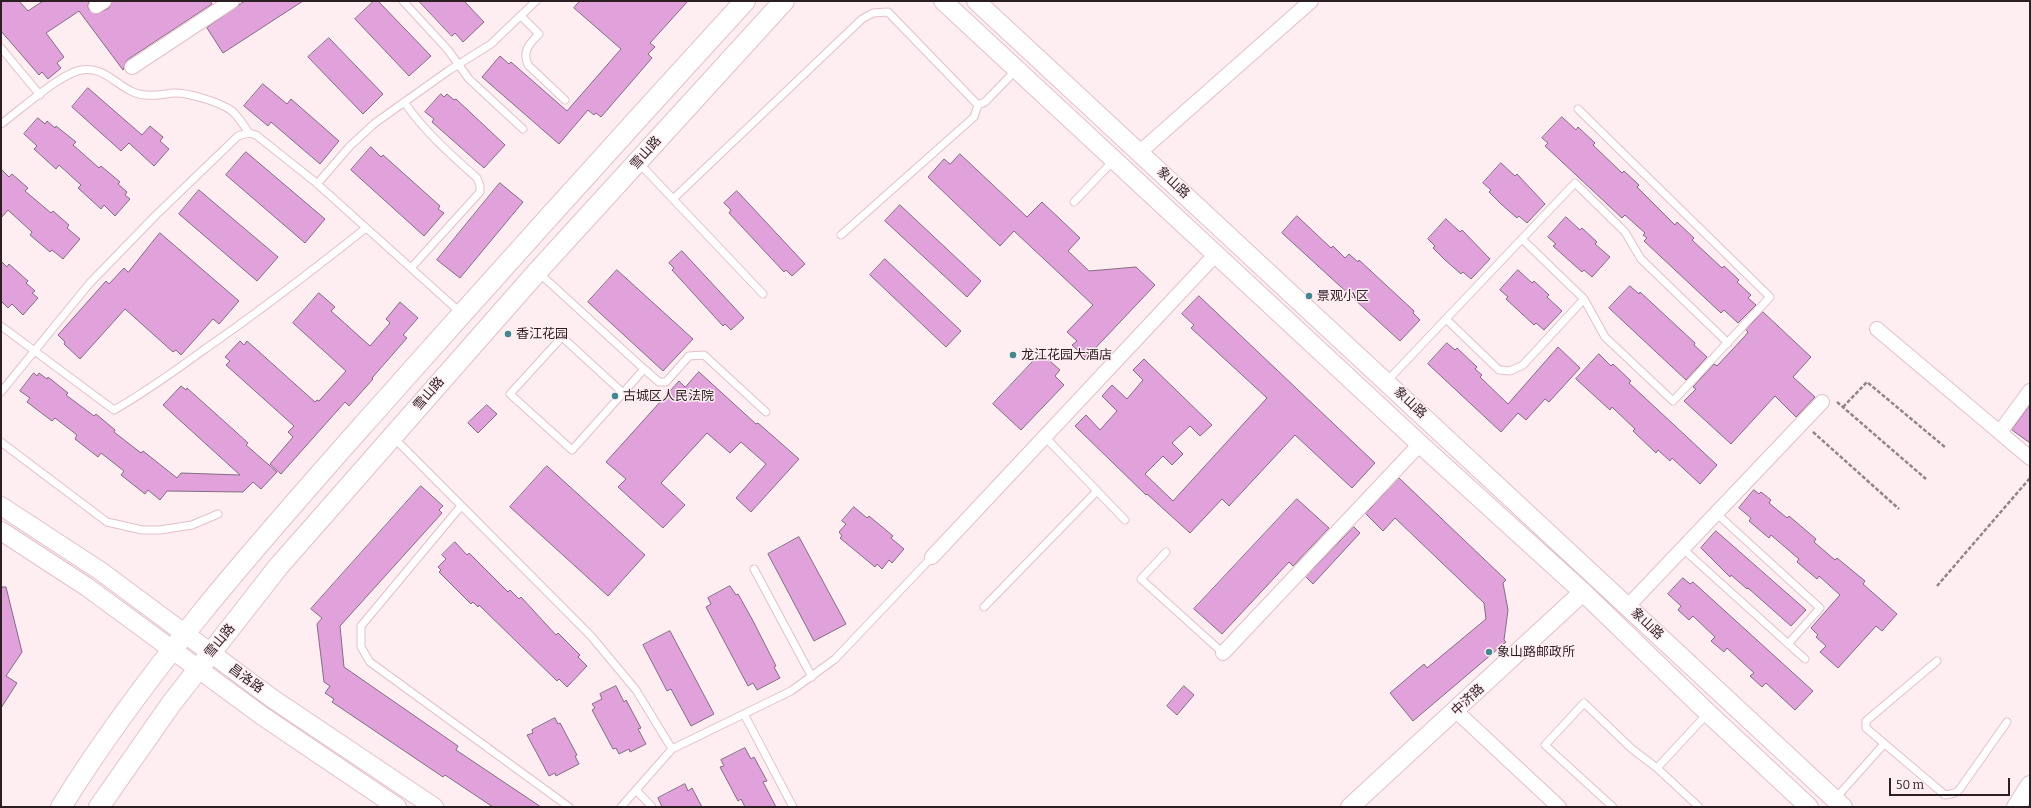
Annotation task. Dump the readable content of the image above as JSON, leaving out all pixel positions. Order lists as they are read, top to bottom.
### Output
{
  "streets": {
    "main road": ["雪山路"],
    "street": ["象山路", "昌洛路", "中济路"]
  },
  "crossings": [
    ["雪山路", "昌洛路"],
    ["象山路", "中济路"]
  ],
  "places": [
    "景观小区",
    "香江花园",
    "龙江花园大酒店",
    "古城区人民法院",
    "象山路邮政所"
  ],
  "scale_bar": "50 m"
}
